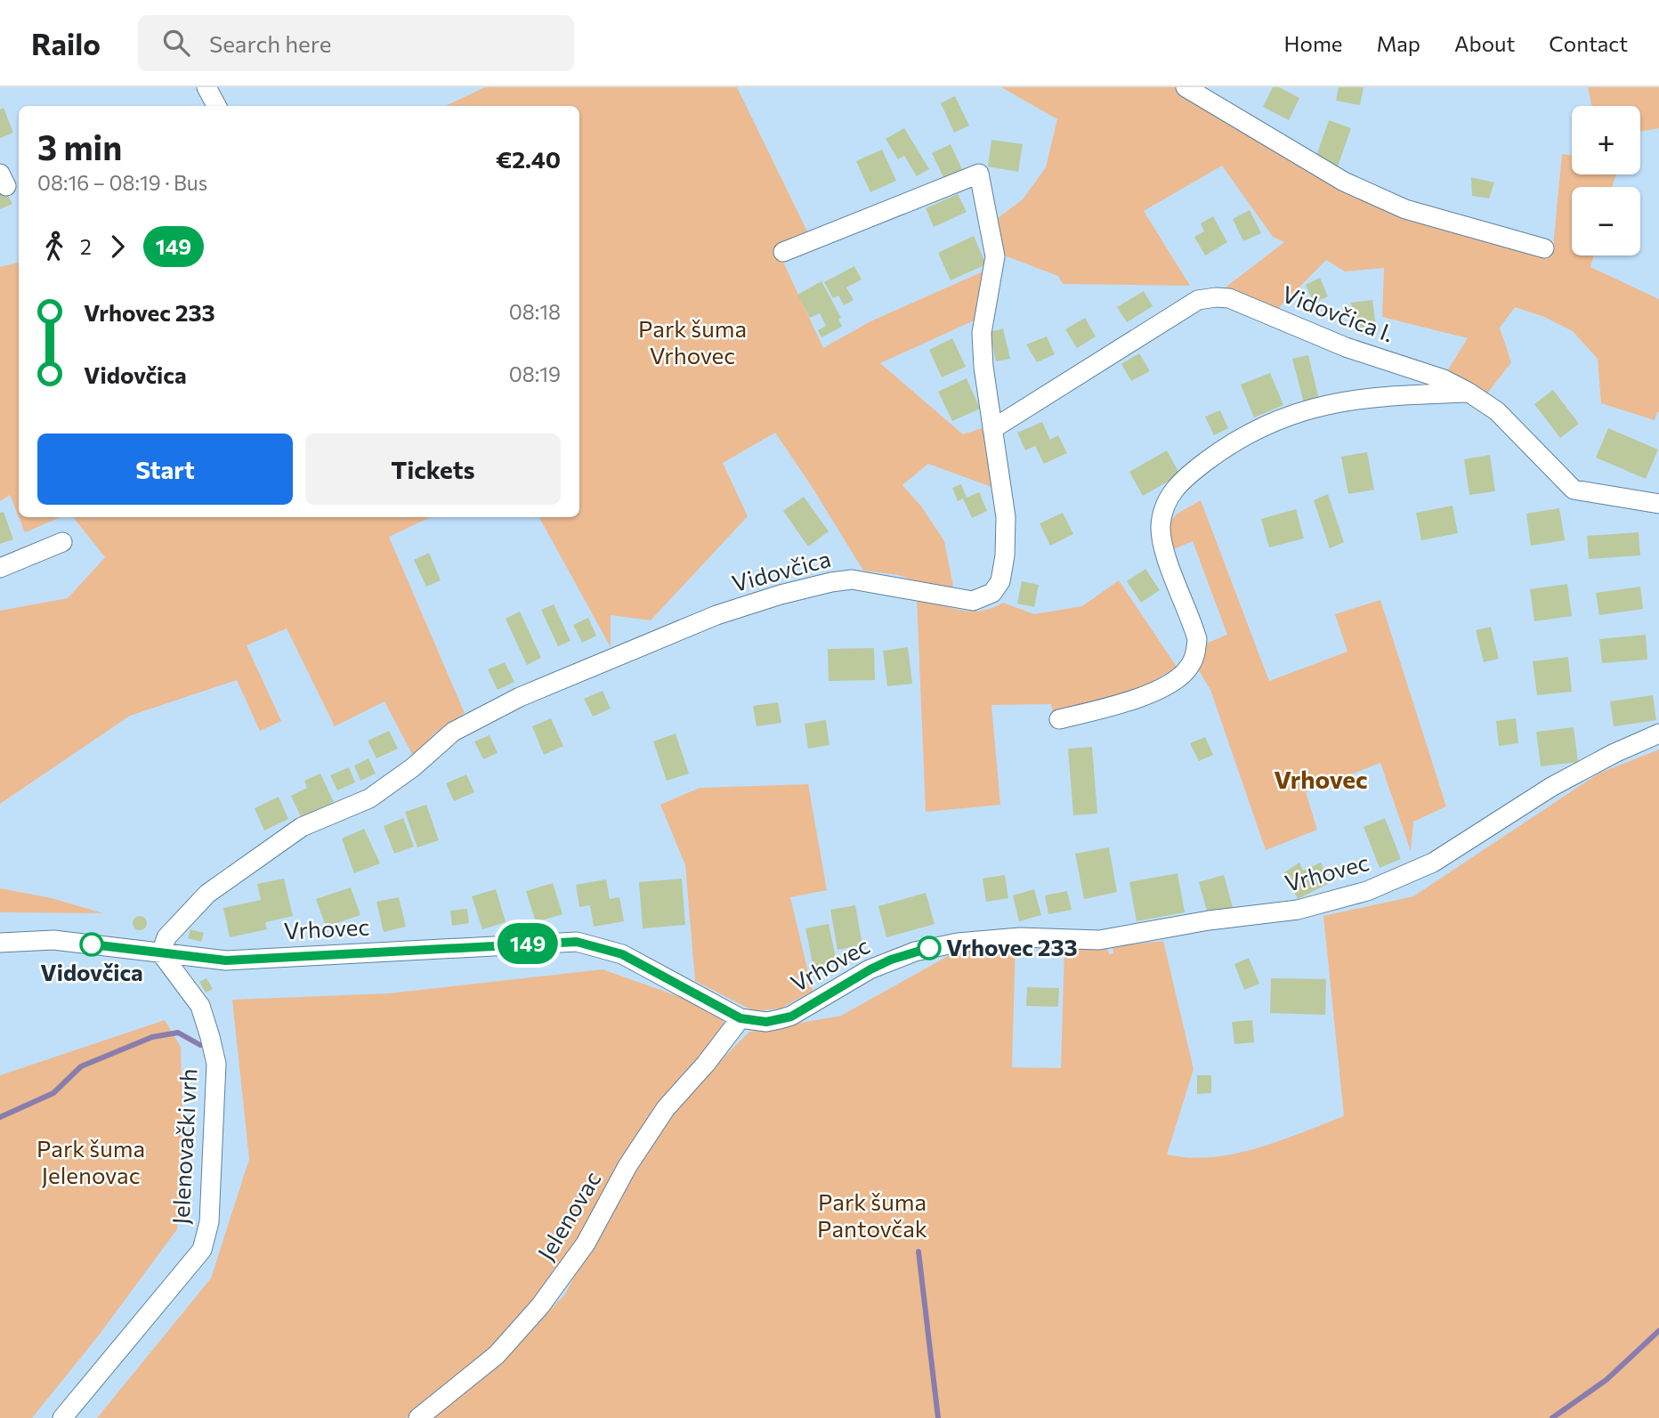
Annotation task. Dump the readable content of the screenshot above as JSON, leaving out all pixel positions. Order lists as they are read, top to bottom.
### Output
{
  "streets": {
    "street": [
      "Vidovčica I.",
      "Vidovčica",
      "Vrhovec",
      "Jelenovački vrh",
      "Jelenovac"
    ]
  },
  "crossings": [
    ["Vidovčica I.", "Vidovčica"],
    ["Vidovčica", "Vrhovec"],
    ["Vidovčica", "Jelenovački vrh"],
    ["Vrhovec", "Jelenovački vrh"],
    ["Vrhovec", "Jelenovac"]
  ],
  "districts": ["Vrhovec"],
  "parks": ["Park šuma Vrhovec", "Park šuma Jelenovac", "Park šuma Pantovčak"],
  "places": ["Vidovčica", "Vrhovec 233"],
  "lines": ["bus line 149"],
  "page": {
    "header": "Railo",
    "search": "Search here",
    "nav": [
      "Home",
      "Map",
      "About",
      "Contact"
    ],
    "on_map": "149",
    "map_buttons": ["+", "−"],
    "heading": ["3 min", "08:16 – 08:19 · Bus", "€2.40"],
    "legs": ["2", "149"],
    "list": [
      {
        "name": "Vrhovec 233",
        "value": "08:18"
      },
      {
        "name": "Vidovčica",
        "value": "08:19"
      }
    ],
    "buttons": ["Start", "Tickets"]
  }
}
